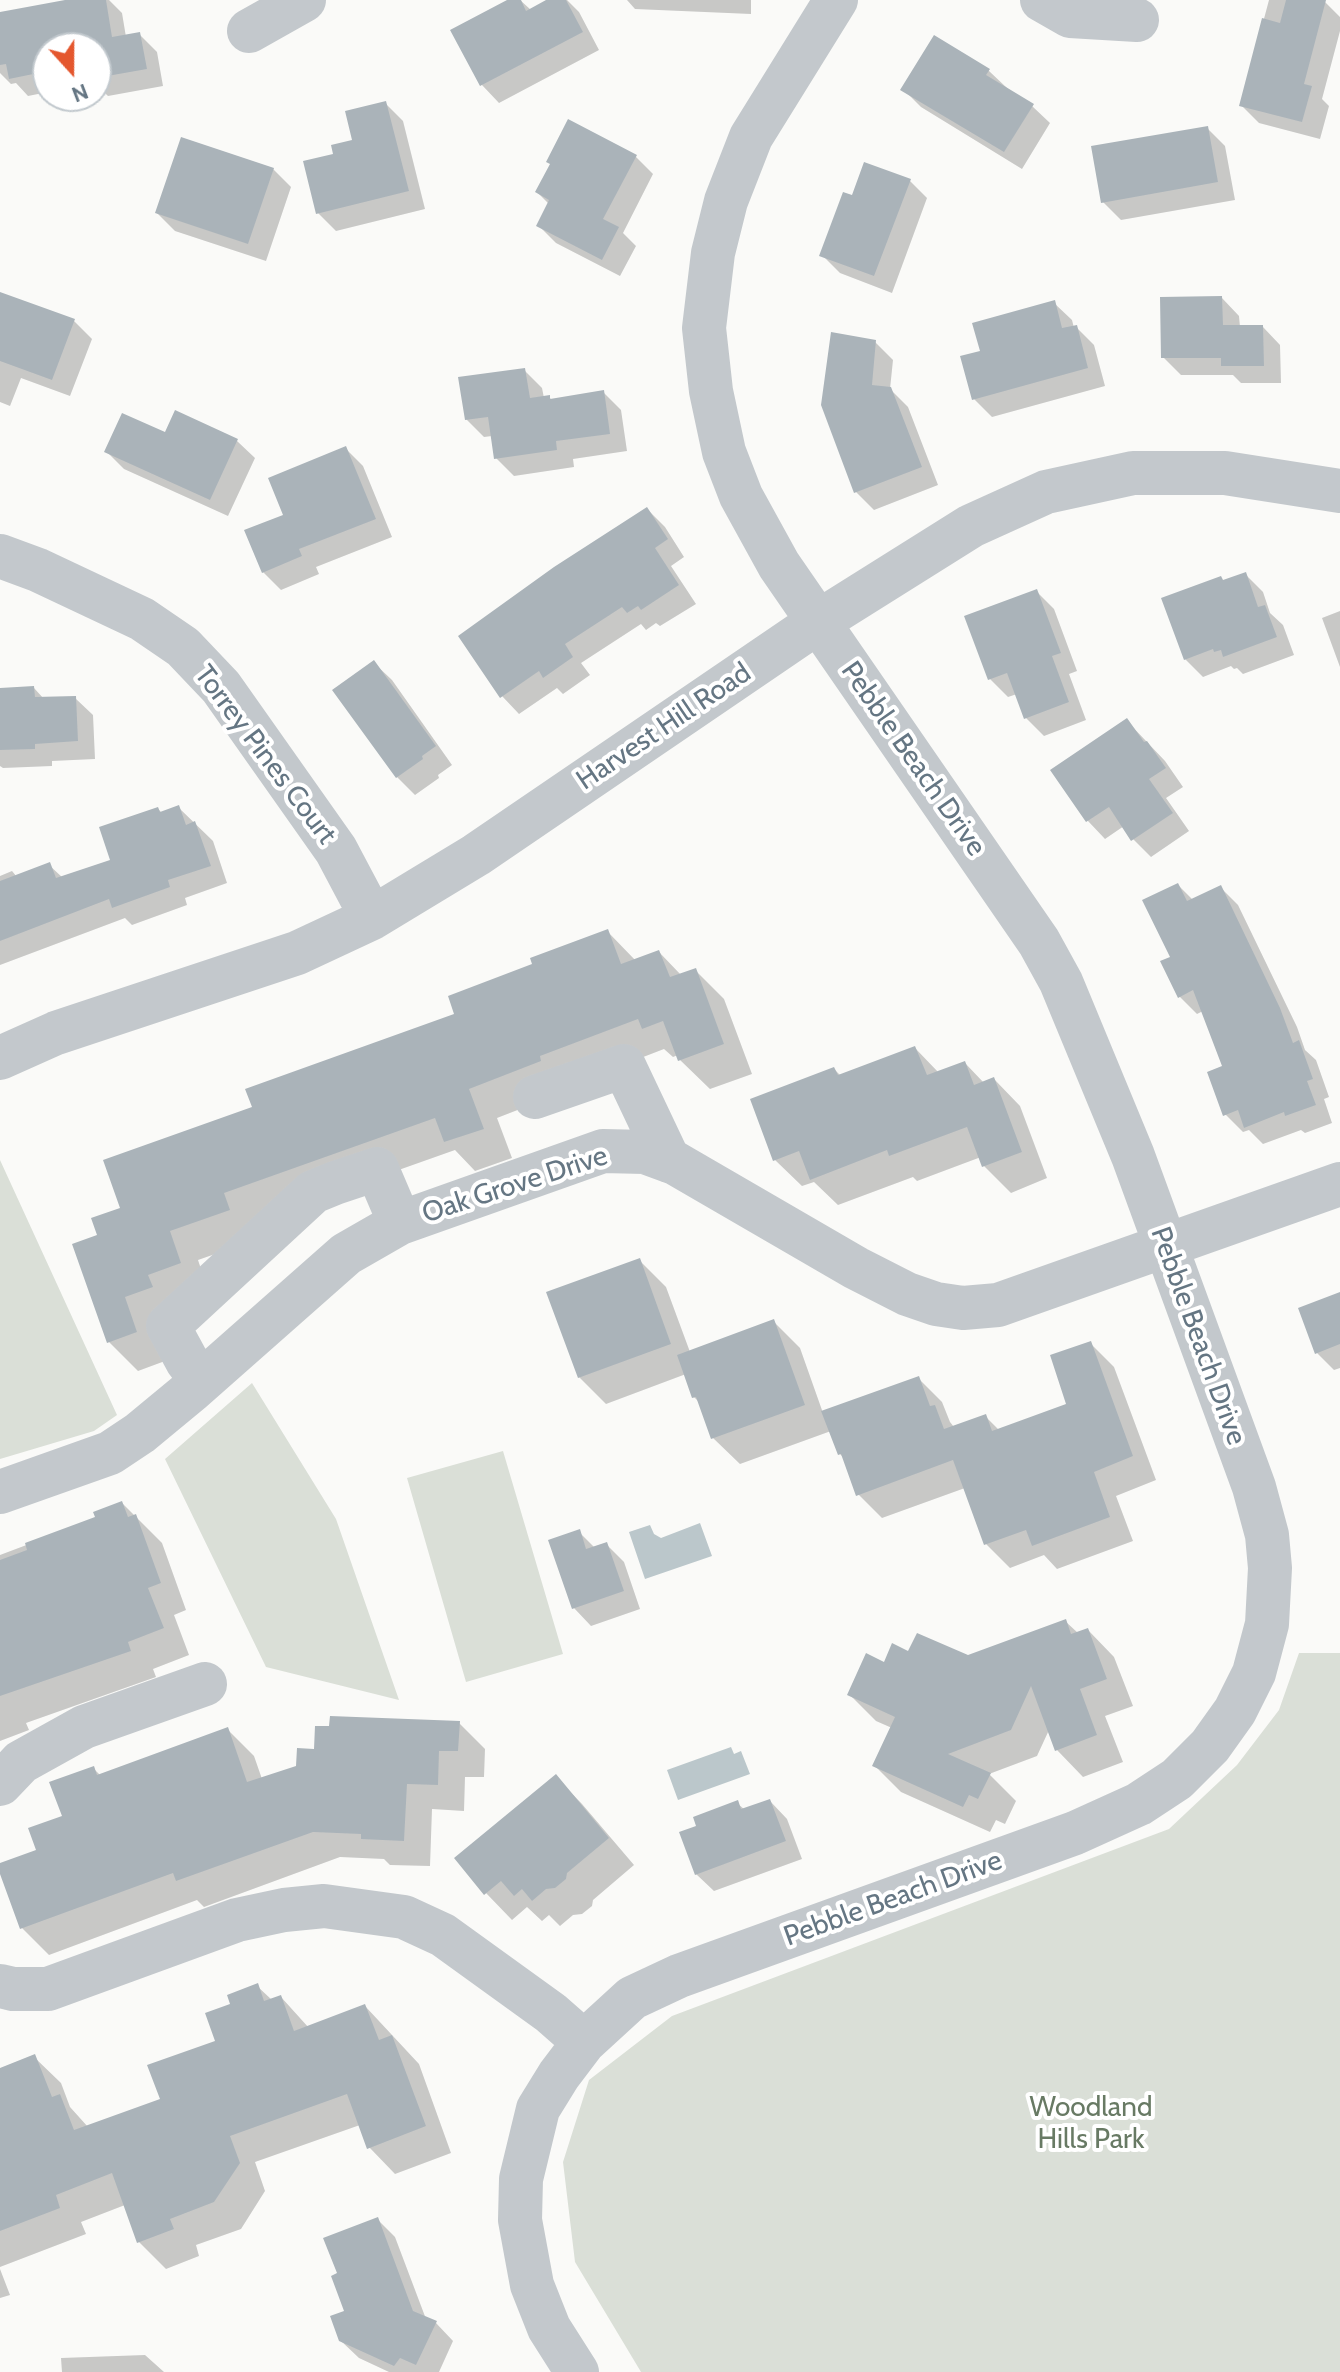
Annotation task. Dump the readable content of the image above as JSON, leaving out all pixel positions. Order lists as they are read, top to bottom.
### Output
{
  "streets": {
    "street": [
      "Harvest Hill Road",
      "Torrey Pines Court",
      "Pebble Beach Drive",
      "Oak Grove Drive"
    ]
  },
  "crossings": [
    ["Harvest Hill Road", "Torrey Pines Court"],
    ["Harvest Hill Road", "Pebble Beach Drive"],
    ["Pebble Beach Drive", "Oak Grove Drive"]
  ],
  "parks": ["Woodland Hills Park"],
  "north": "bottom"
}
